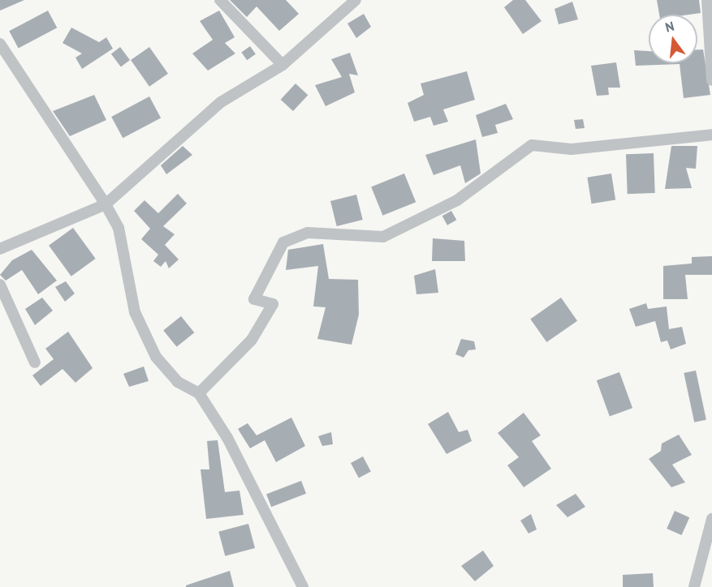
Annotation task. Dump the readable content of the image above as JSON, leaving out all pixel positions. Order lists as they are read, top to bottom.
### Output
{
  "north": "top"
}
